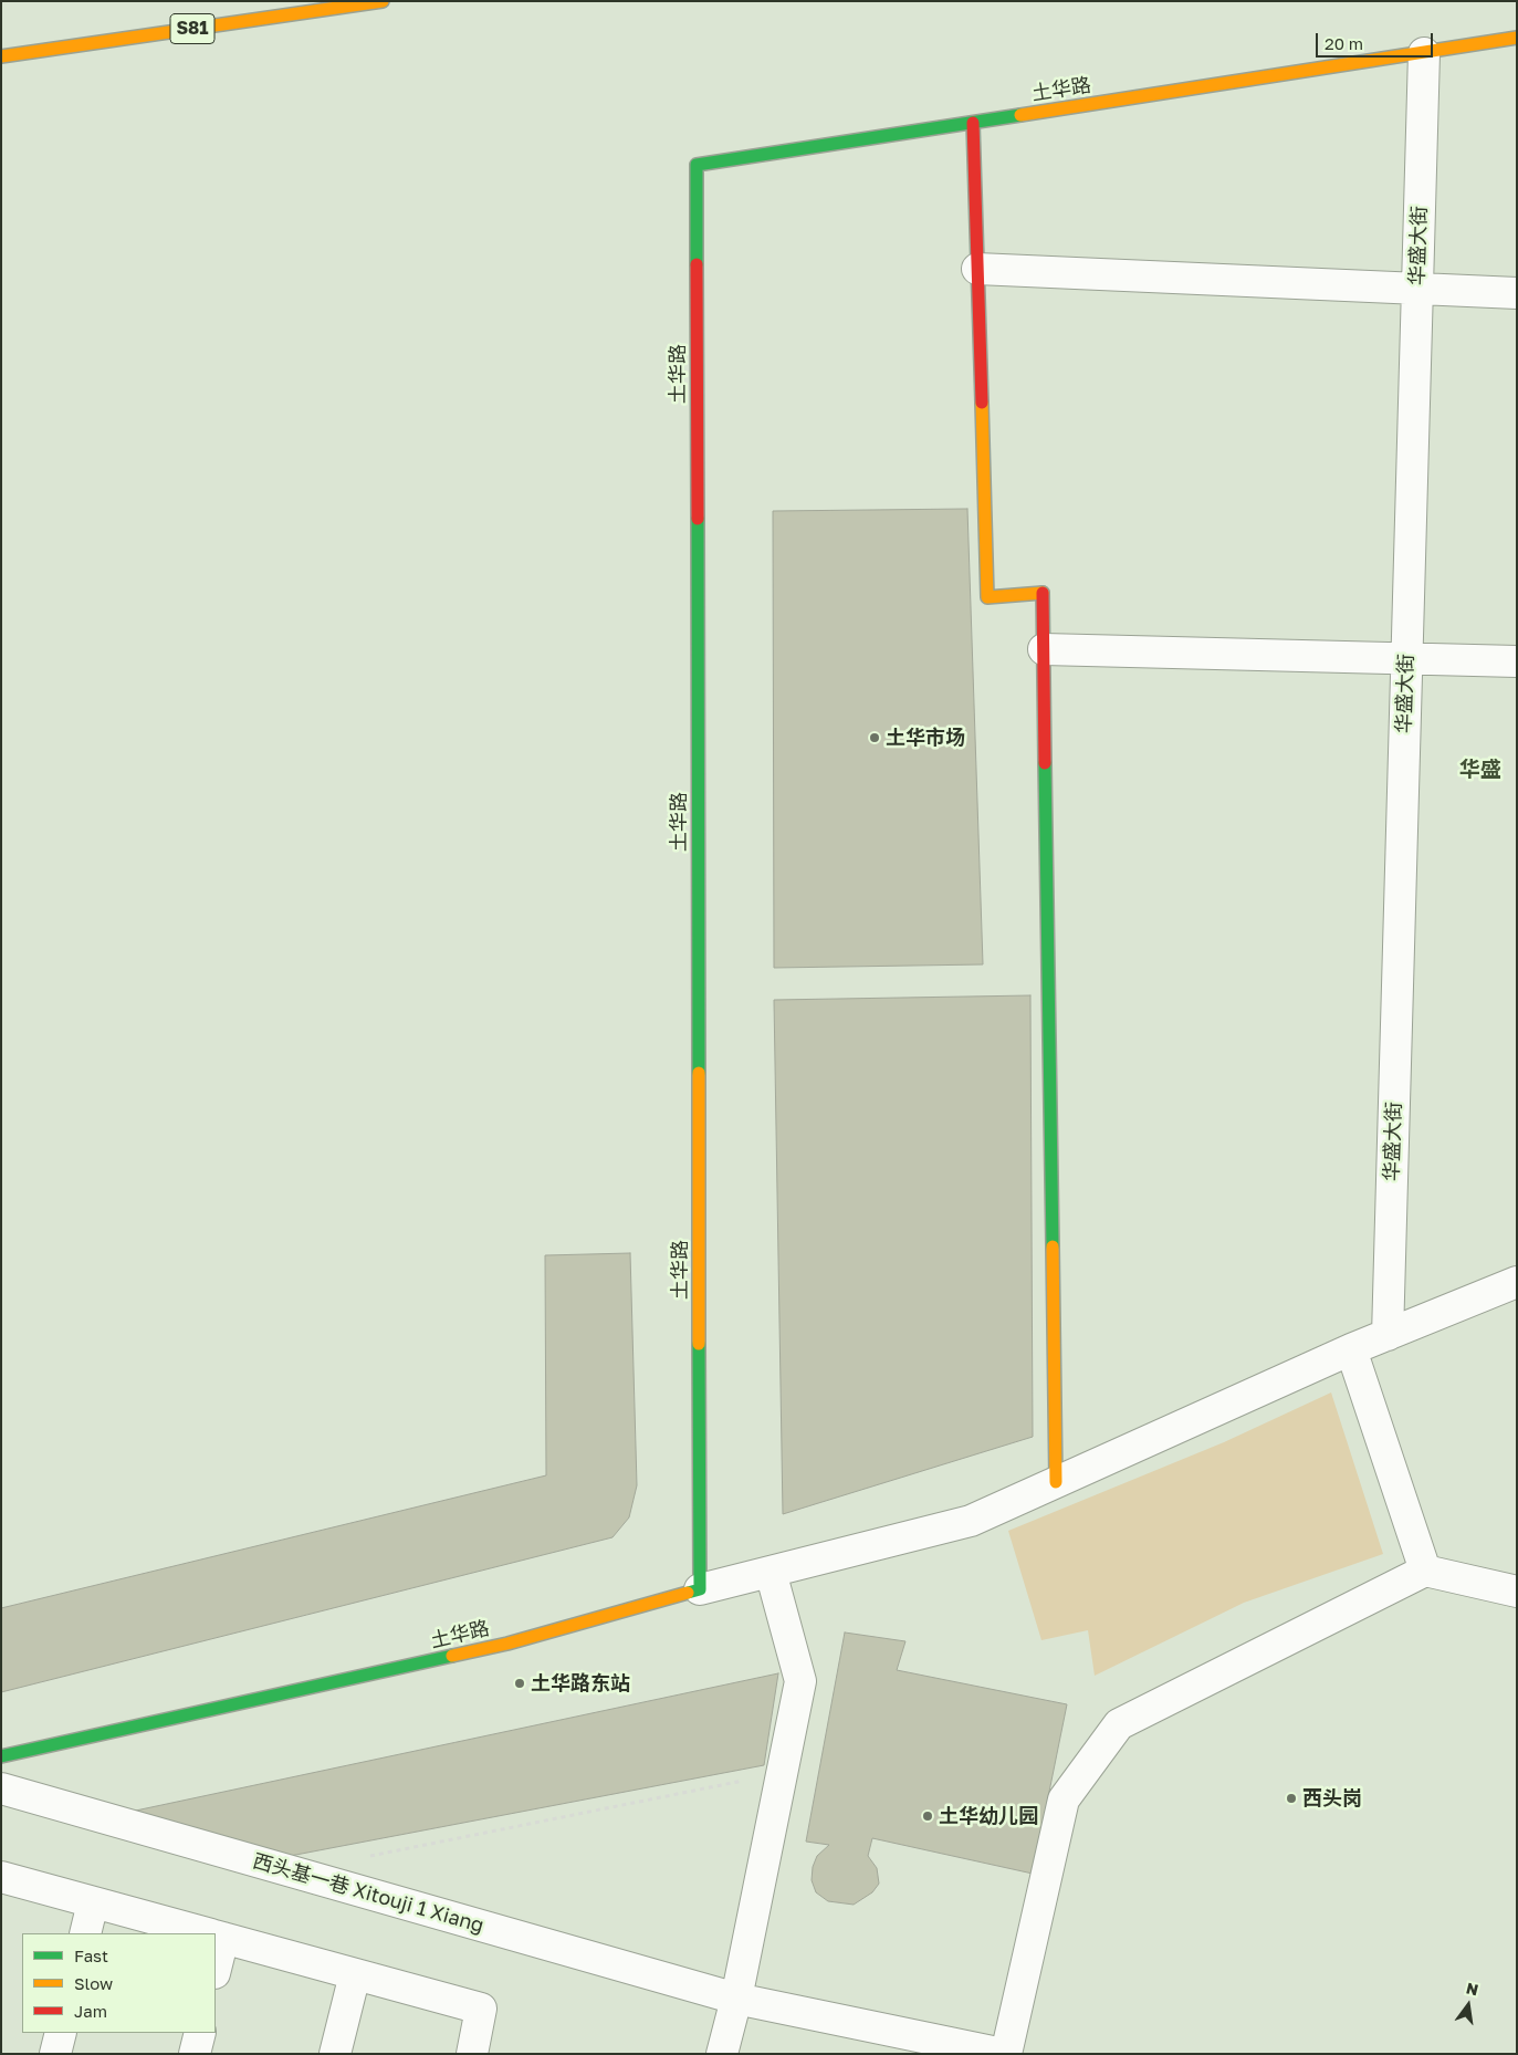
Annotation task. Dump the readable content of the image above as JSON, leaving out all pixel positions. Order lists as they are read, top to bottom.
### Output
{
  "streets": {
    "main road": ["S81", "土华路"],
    "street": ["华盛大街", "西头基一巷 Xitouji 1 Xiang"]
  },
  "crossings": [
    ["土华路", "华盛大街"]
  ],
  "districts": ["华盛"],
  "places": [
    "土华市场",
    "土华路东站",
    "西头岗",
    "土华幼儿园"
  ],
  "legend": ["Fast", "Slow", "Jam"],
  "scale_bar": "20 m",
  "north": "top"
}
